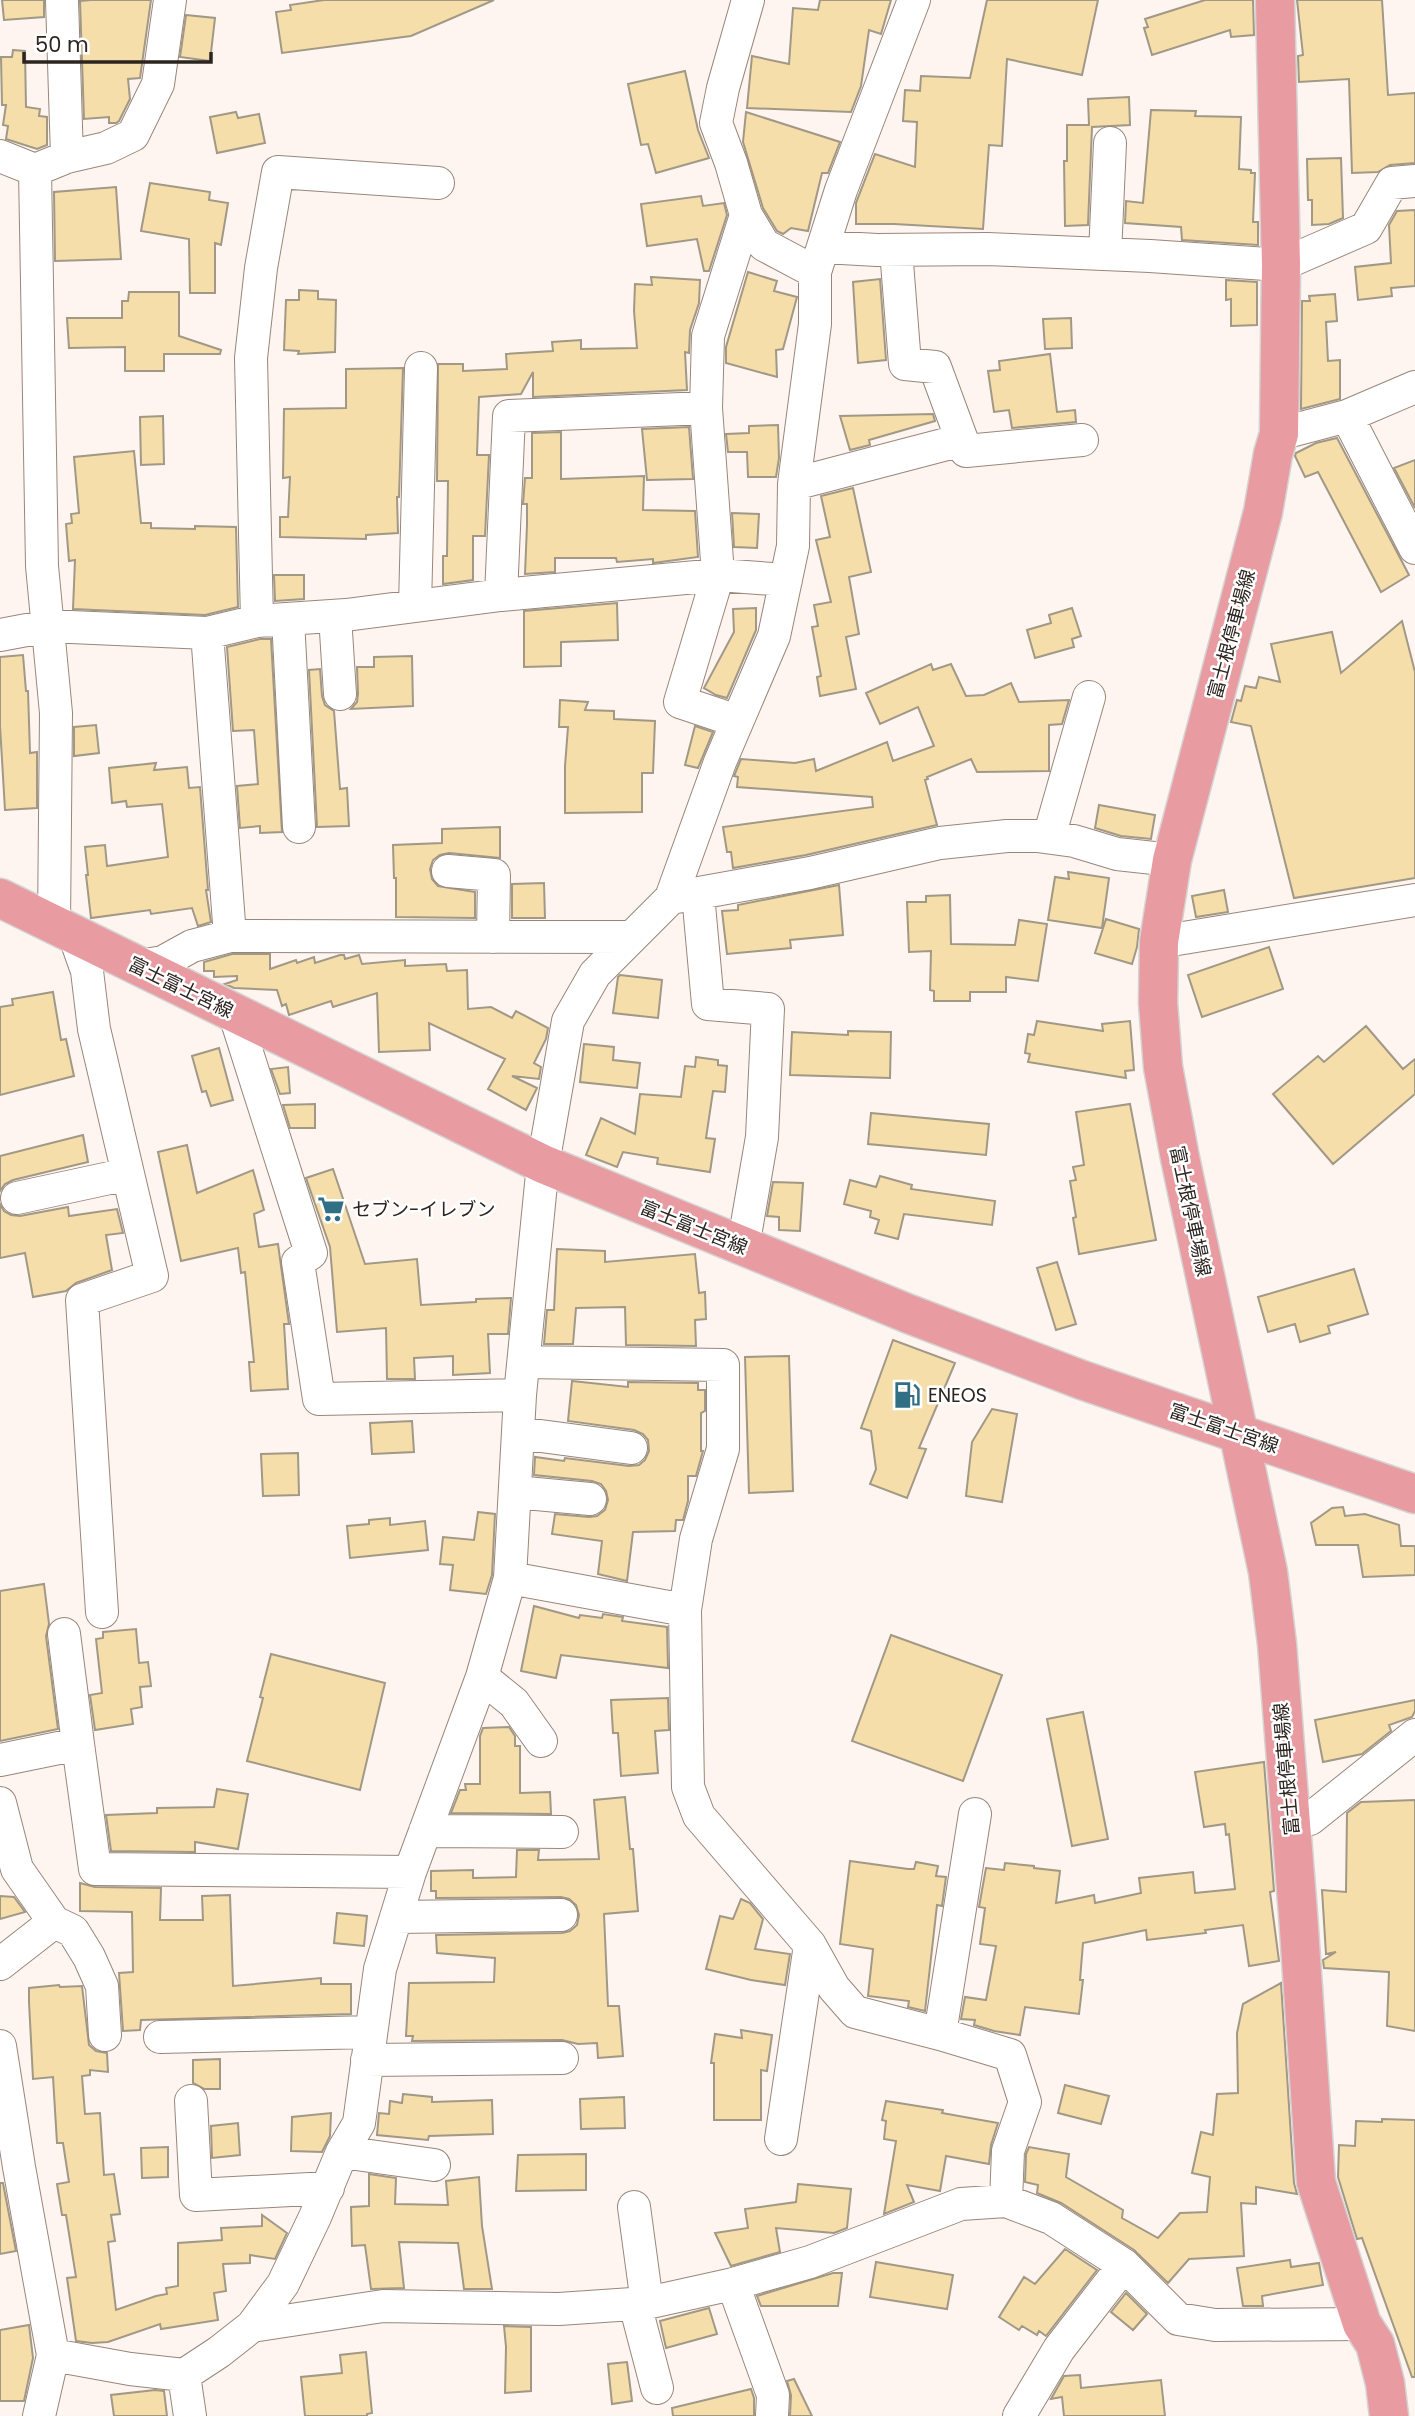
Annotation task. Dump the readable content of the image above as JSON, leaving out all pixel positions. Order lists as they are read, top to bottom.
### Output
{
  "streets": {
    "main road": ["富士根停車場線", "富士富士宮線"]
  },
  "crossings": [
    ["富士根停車場線", "富士富士宮線"]
  ],
  "places": {
    "supermarket": ["セブン-イレブン"],
    "fuel station": ["ENEOS"]
  },
  "scale_bar": "50 m"
}
